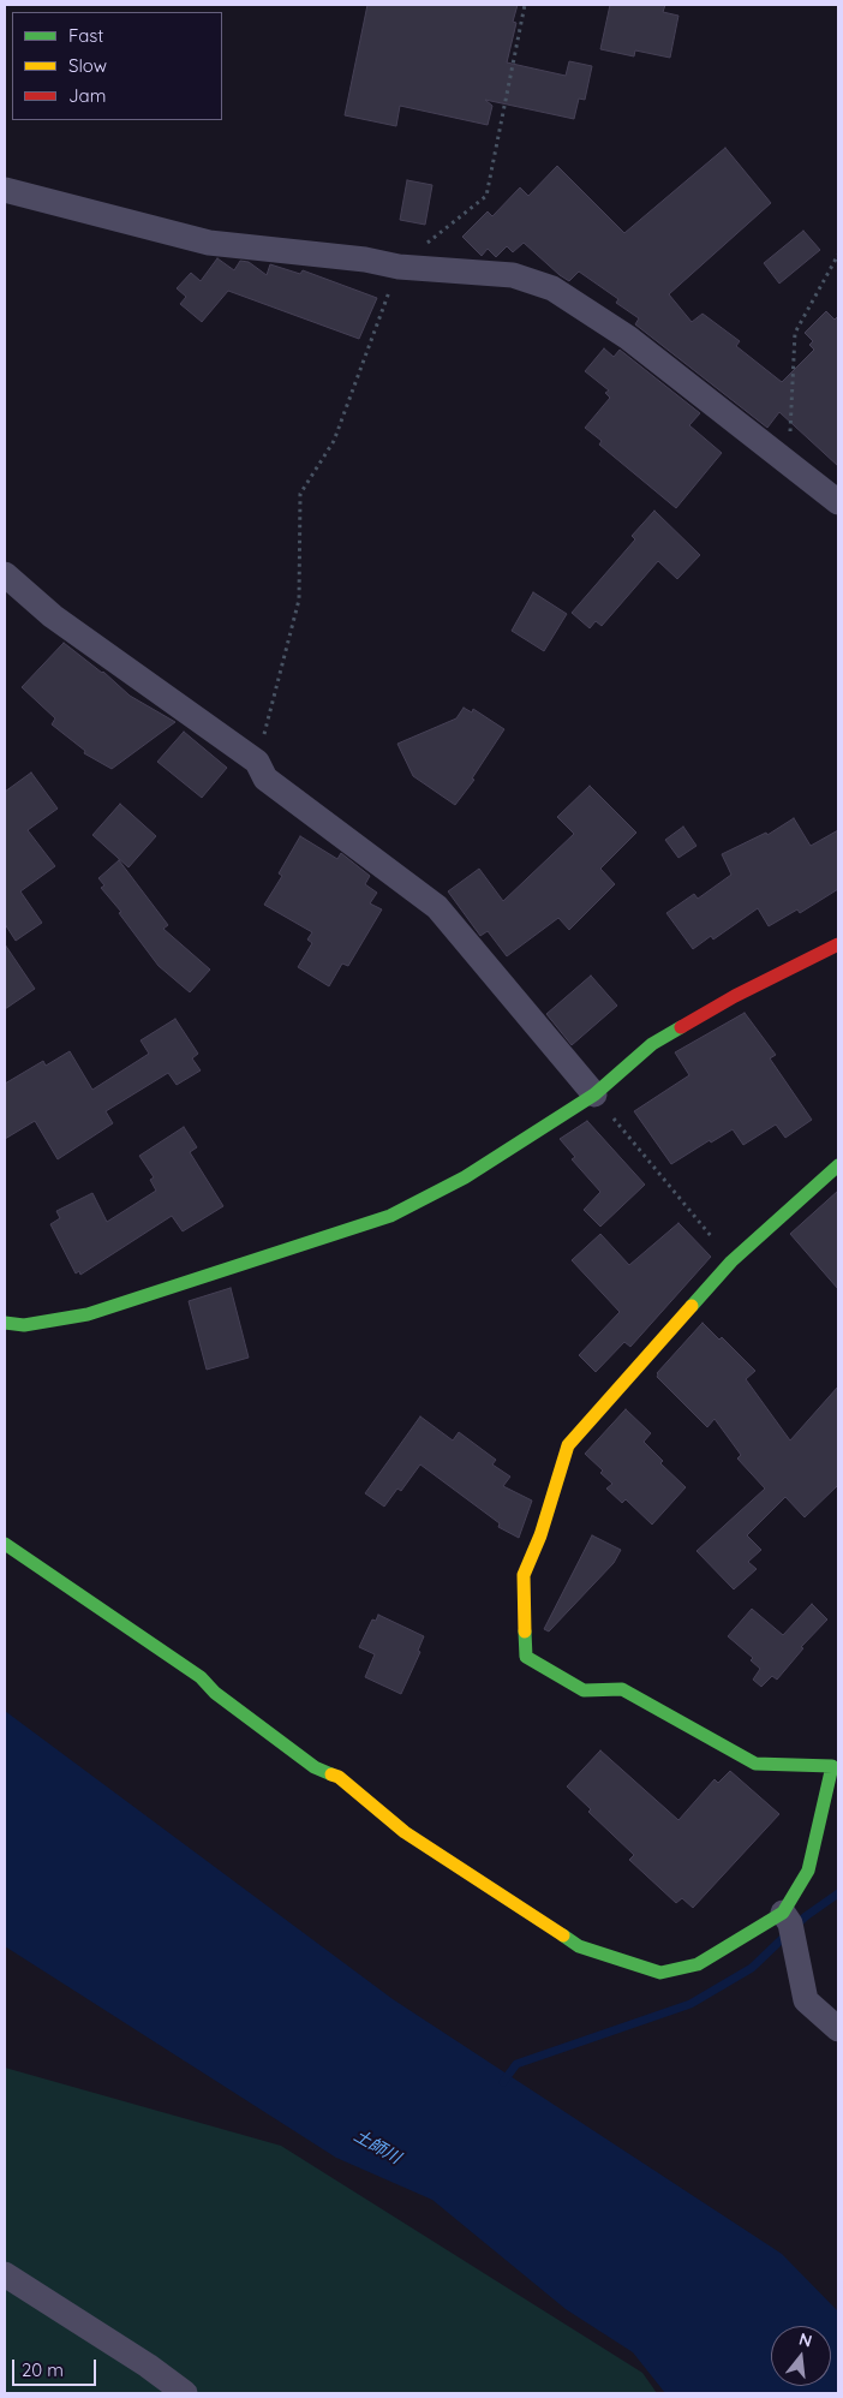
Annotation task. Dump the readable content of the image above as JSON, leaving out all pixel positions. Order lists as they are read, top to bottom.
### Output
{
  "water": ["土師川"],
  "legend": ["Fast", "Slow", "Jam"],
  "scale_bar": "20 m",
  "north": "top"
}
